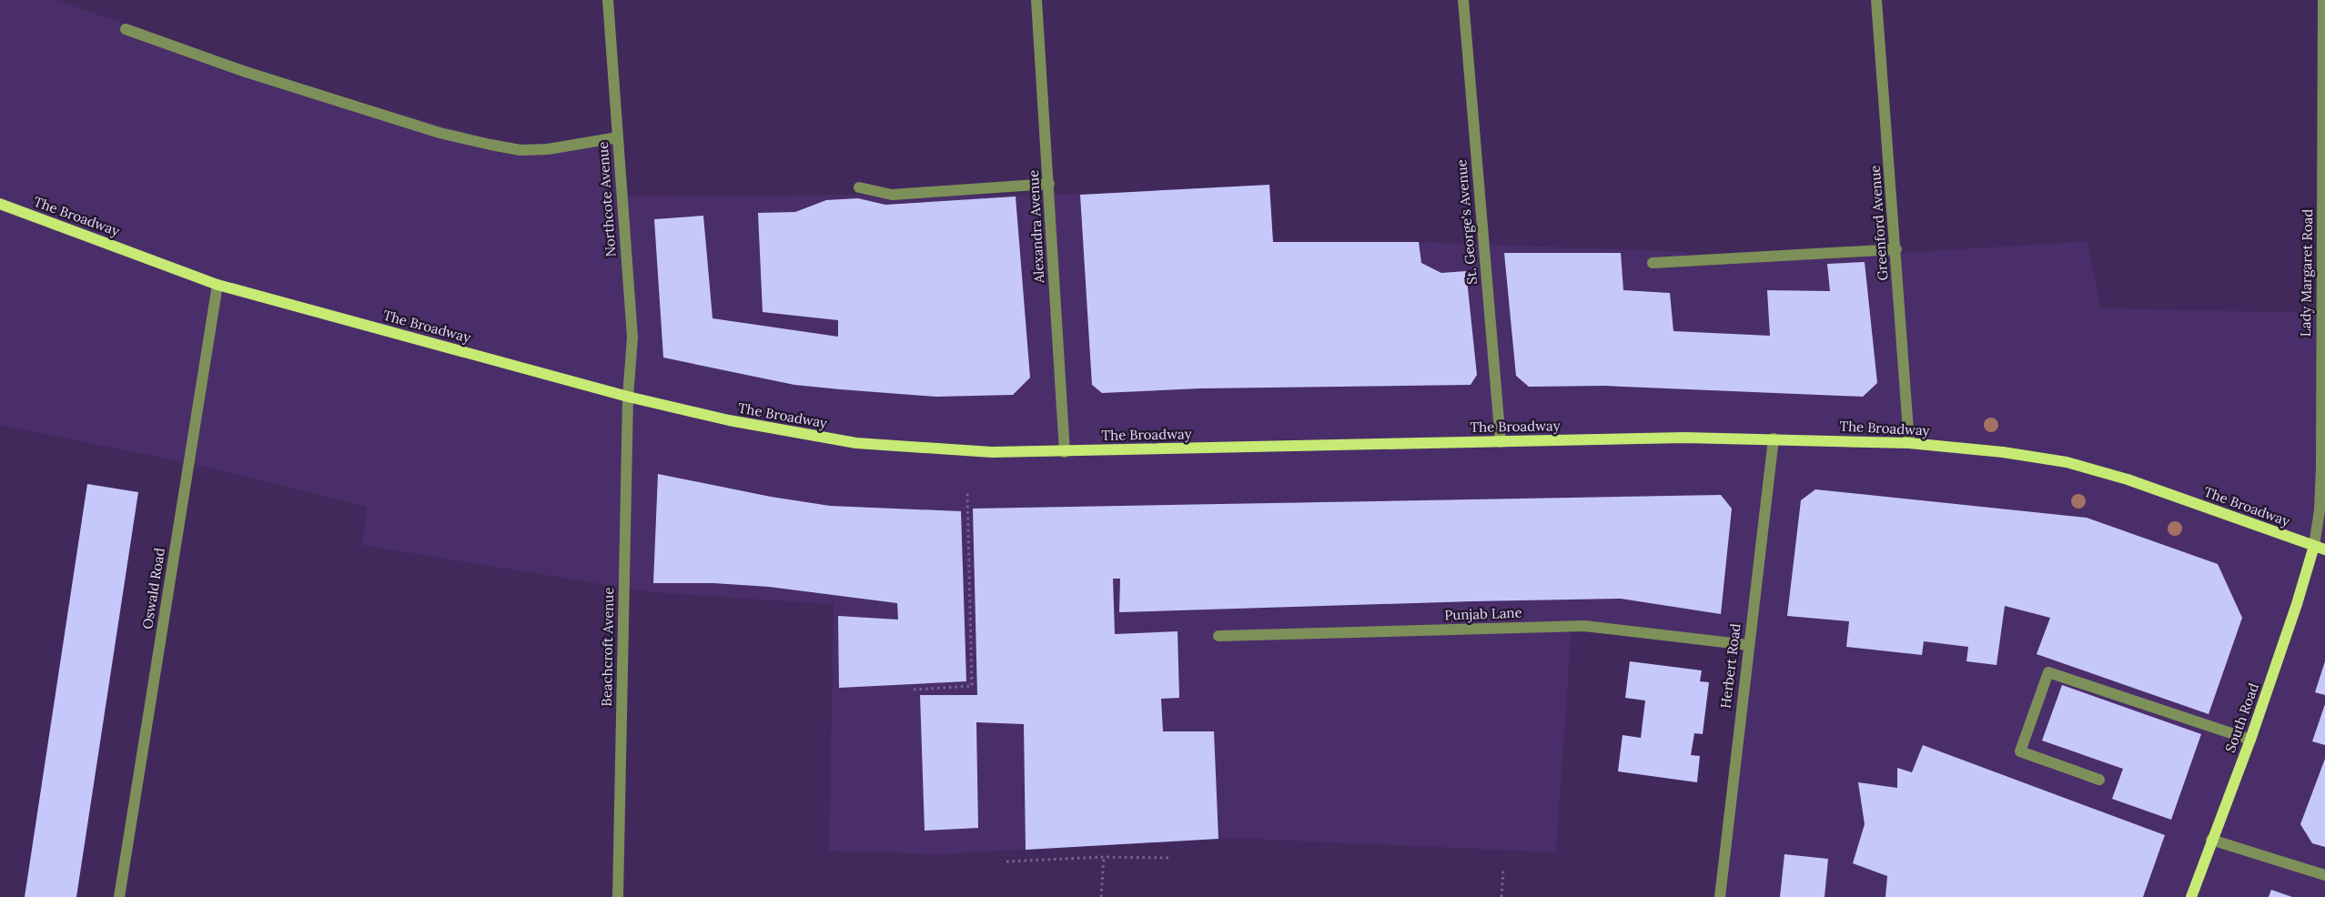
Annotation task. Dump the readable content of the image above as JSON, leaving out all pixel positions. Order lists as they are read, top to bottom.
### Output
{
  "streets": {
    "main road": ["The Broadway", "South Road"],
    "street": [
      "Northcote Avenue",
      "St. George's Avenue",
      "Greenford Avenue",
      "Alexandra Avenue",
      "Lady Margaret Road",
      "Oswald Road",
      "Punjab Lane",
      "Beachcroft Avenue",
      "Herbert Road"
    ]
  },
  "crossings": [
    ["Northcote Avenue", "The Broadway"],
    ["Northcote Avenue", "Beachcroft Avenue"],
    ["The Broadway", "St. George's Avenue"],
    ["The Broadway", "Greenford Avenue"],
    ["The Broadway", "Alexandra Avenue"],
    ["The Broadway", "Lady Margaret Road"],
    ["The Broadway", "Oswald Road"],
    ["The Broadway", "Beachcroft Avenue"],
    ["The Broadway", "Herbert Road"],
    ["The Broadway", "South Road"],
    ["Lady Margaret Road", "South Road"],
    ["Punjab Lane", "Herbert Road"]
  ]
}
